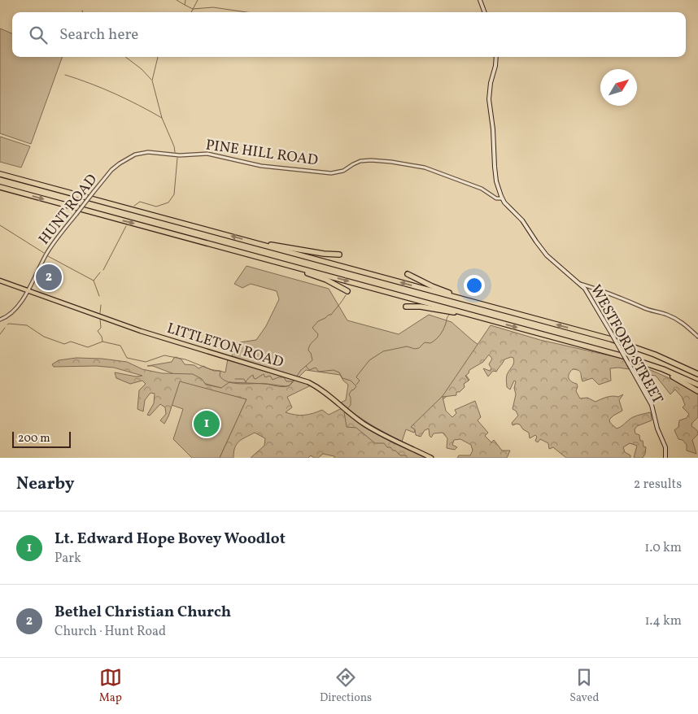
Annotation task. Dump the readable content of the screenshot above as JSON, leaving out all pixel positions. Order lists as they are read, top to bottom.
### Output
{
  "streets": {
    "main road": ["WESTFORD STREET", "LITTLETON ROAD"],
    "street": ["PINE HILL ROAD", "HUNT ROAD"]
  },
  "crossings": [
    ["PINE HILL ROAD", "HUNT ROAD"],
    ["PINE HILL ROAD", "WESTFORD STREET"],
    ["HUNT ROAD", "LITTLETON ROAD"]
  ],
  "scale_bar": "200 m",
  "north": "top right",
  "page": {
    "search": "Search here",
    "pins": ["2", "1"],
    "scale": "200 m",
    "heading": ["Nearby", "2 results"],
    "list": [
      {
        "mark": "1",
        "name": "Lt. Edward Hope Bovey Woodlot",
        "note": "Park",
        "value": "1.0 km"
      },
      {
        "mark": "2",
        "name": "Bethel Christian Church",
        "note": "Church · Hunt Road",
        "value": "1.4 km"
      }
    ],
    "nav": ["Map", "Directions", "Saved"]
  }
}
